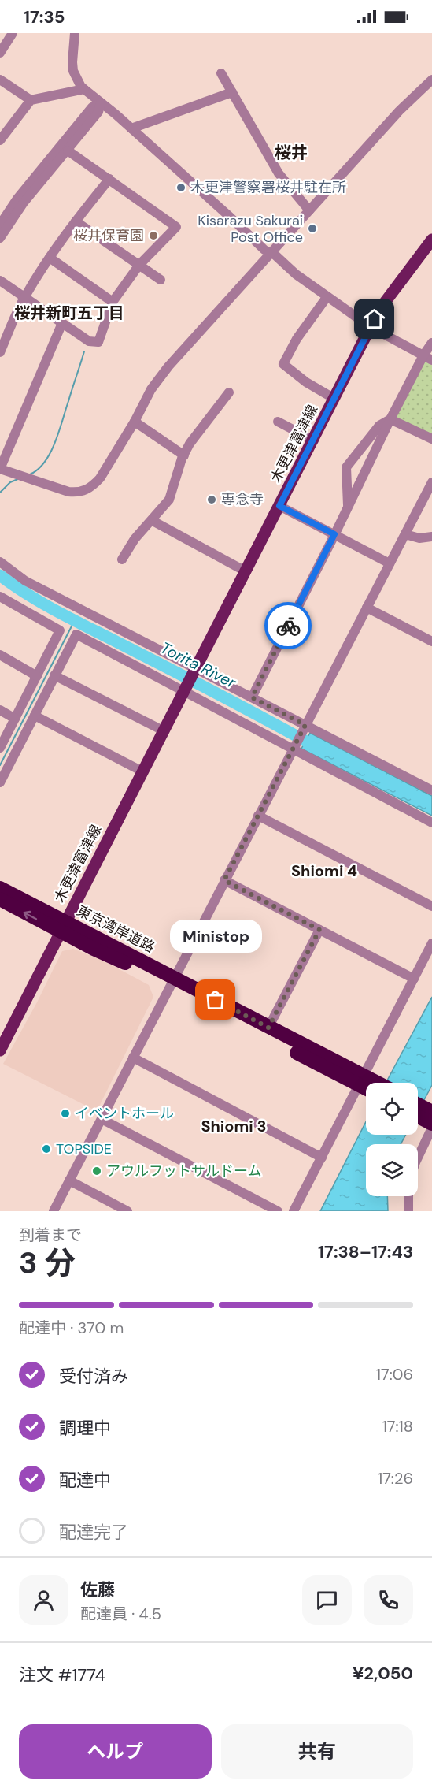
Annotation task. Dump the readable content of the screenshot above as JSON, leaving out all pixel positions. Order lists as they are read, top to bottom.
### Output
{
  "streets": {
    "highway": ["東京湾岸道路"],
    "main road": ["木更津富津線"]
  },
  "crossings": [
    ["木更津富津線", "東京湾岸道路"]
  ],
  "districts": [
    "桜井",
    "桜井新町五丁目",
    "Shiomi 4",
    "Shiomi 3"
  ],
  "water": ["Torita River"],
  "places": [
    "木更津警察署桜井駐在所",
    "Kisarazu Sakurai Post Office",
    "桜井保育園",
    "専念寺",
    "Ministop",
    "イベントホール",
    "TOPSIDE",
    "アウルフットサルドーム"
  ],
  "page": {
    "status": "17:35",
    "bubble": "Ministop",
    "heading": ["3 分", "到着まで", "17:38–17:43"],
    "panel": [
      "佐藤",
      "配達員 · 4.5",
      "注文 #1774",
      "¥2,050"
    ],
    "bar": "配達中 · 370 m",
    "list": [
      ["受付済み", "17:06"],
      ["調理中", "17:18"],
      ["配達中", "17:26"],
      "配達完了"
    ],
    "buttons": ["ヘルプ", "共有"]
  }
}
